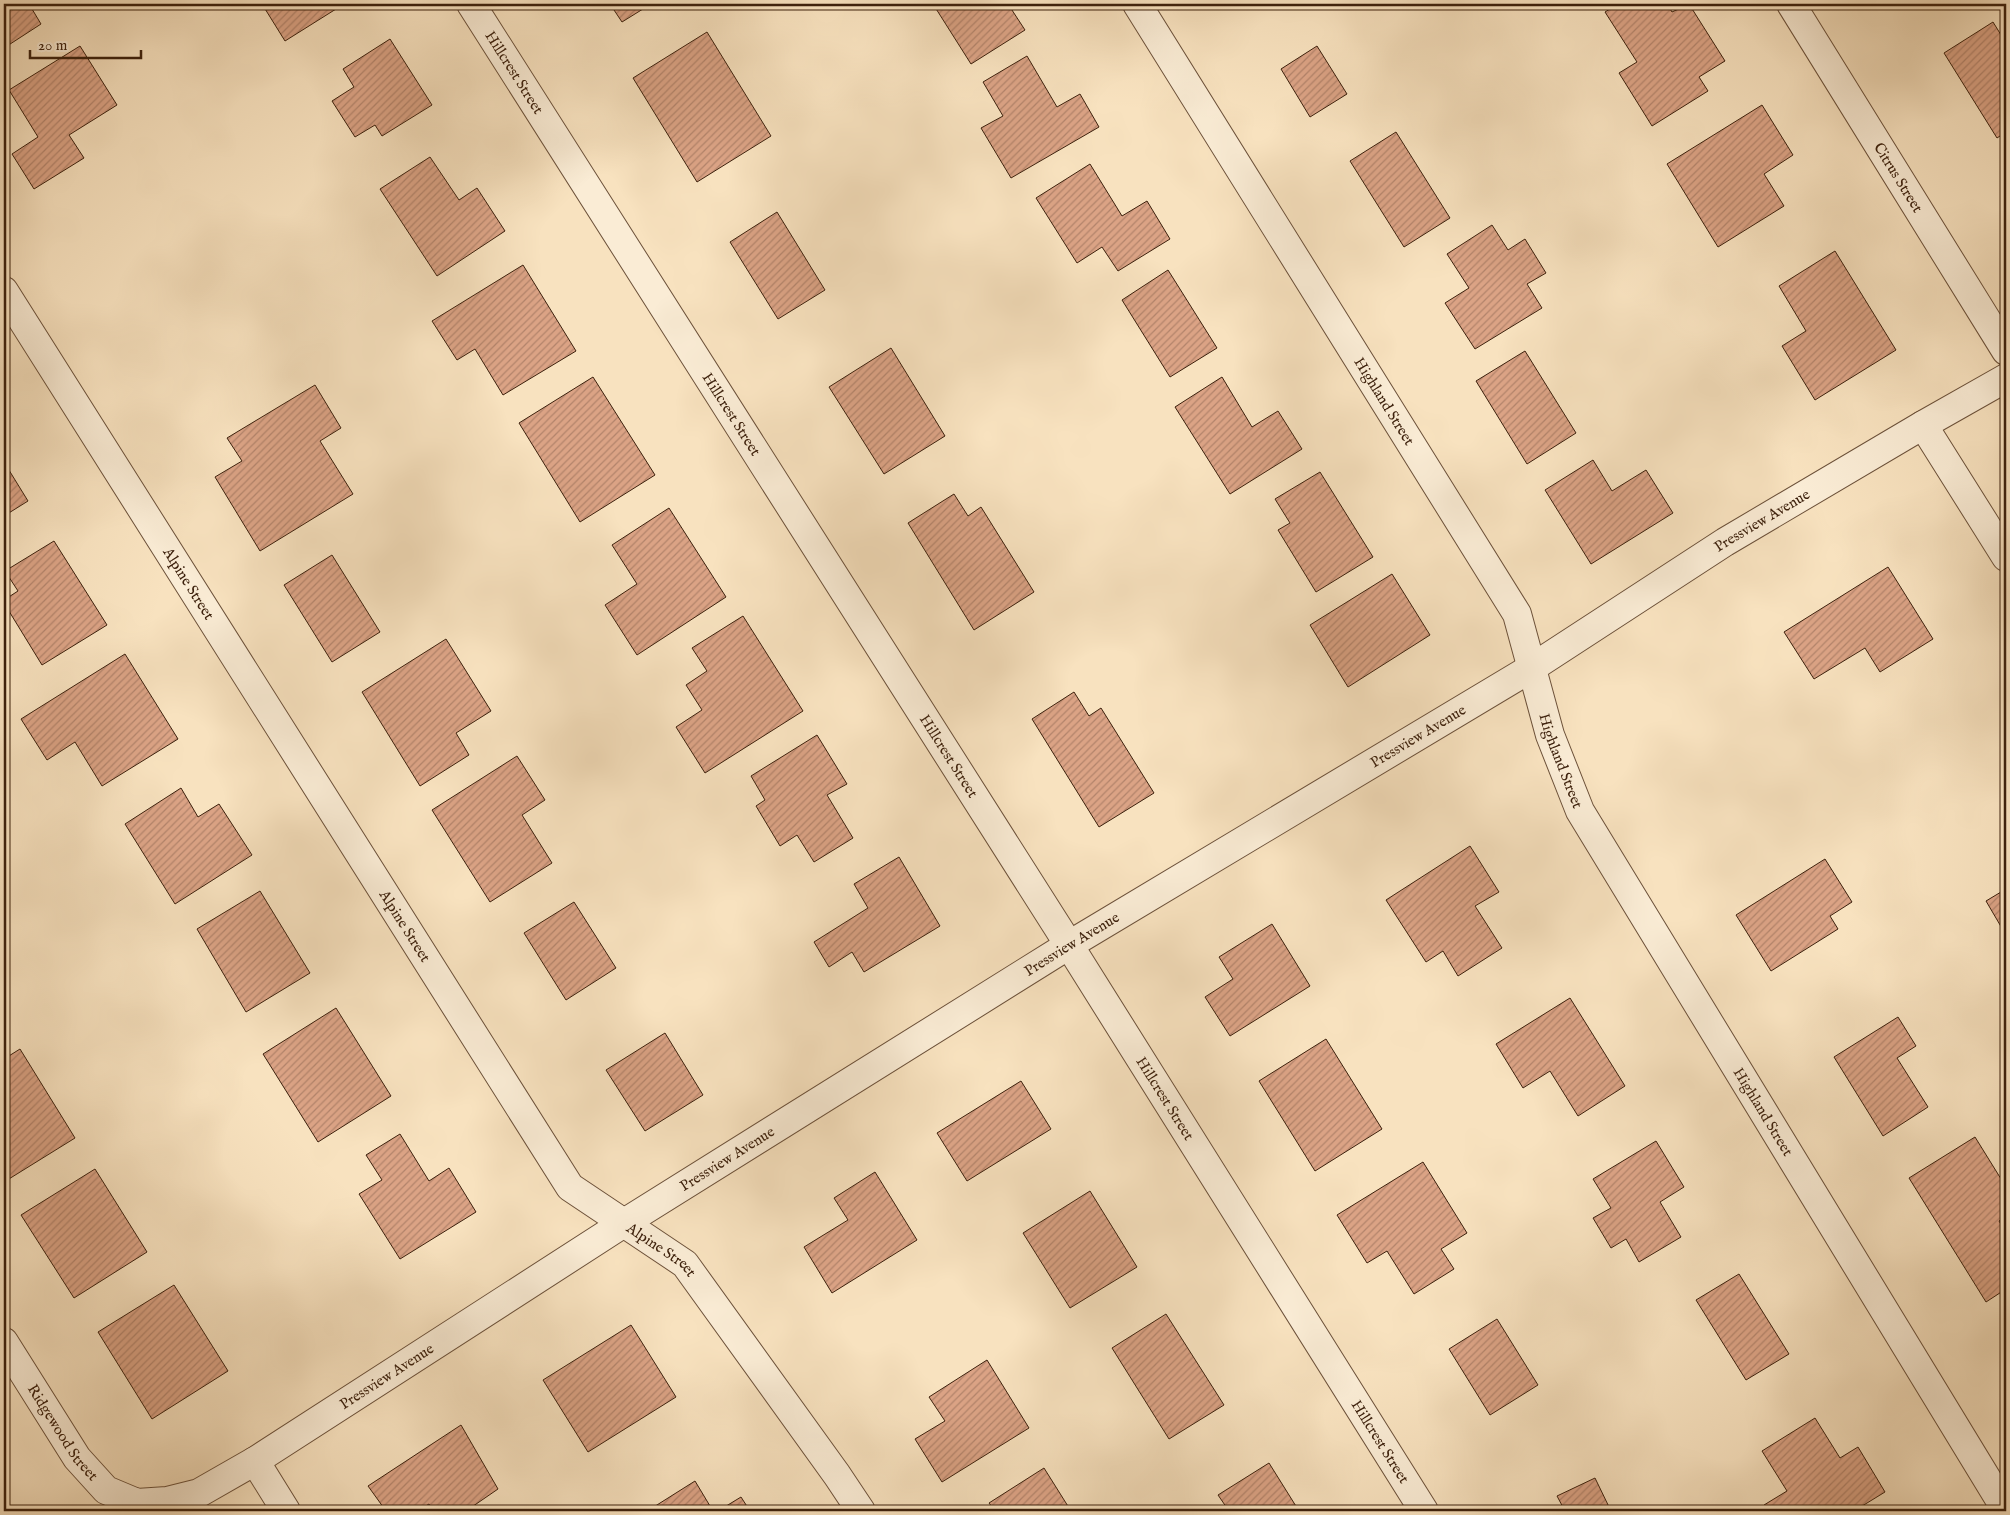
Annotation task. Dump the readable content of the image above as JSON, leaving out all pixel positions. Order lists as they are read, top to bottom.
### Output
{
  "streets": {
    "street": [
      "Hillcrest Street",
      "Citrus Street",
      "Highland Street",
      "Pressview Avenue",
      "Alpine Street",
      "Ridgewood Street"
    ]
  },
  "crossings": [
    ["Hillcrest Street", "Pressview Avenue"],
    ["Highland Street", "Pressview Avenue"],
    ["Pressview Avenue", "Alpine Street"],
    ["Pressview Avenue", "Ridgewood Street"]
  ],
  "scale_bar": "20 m"
}
